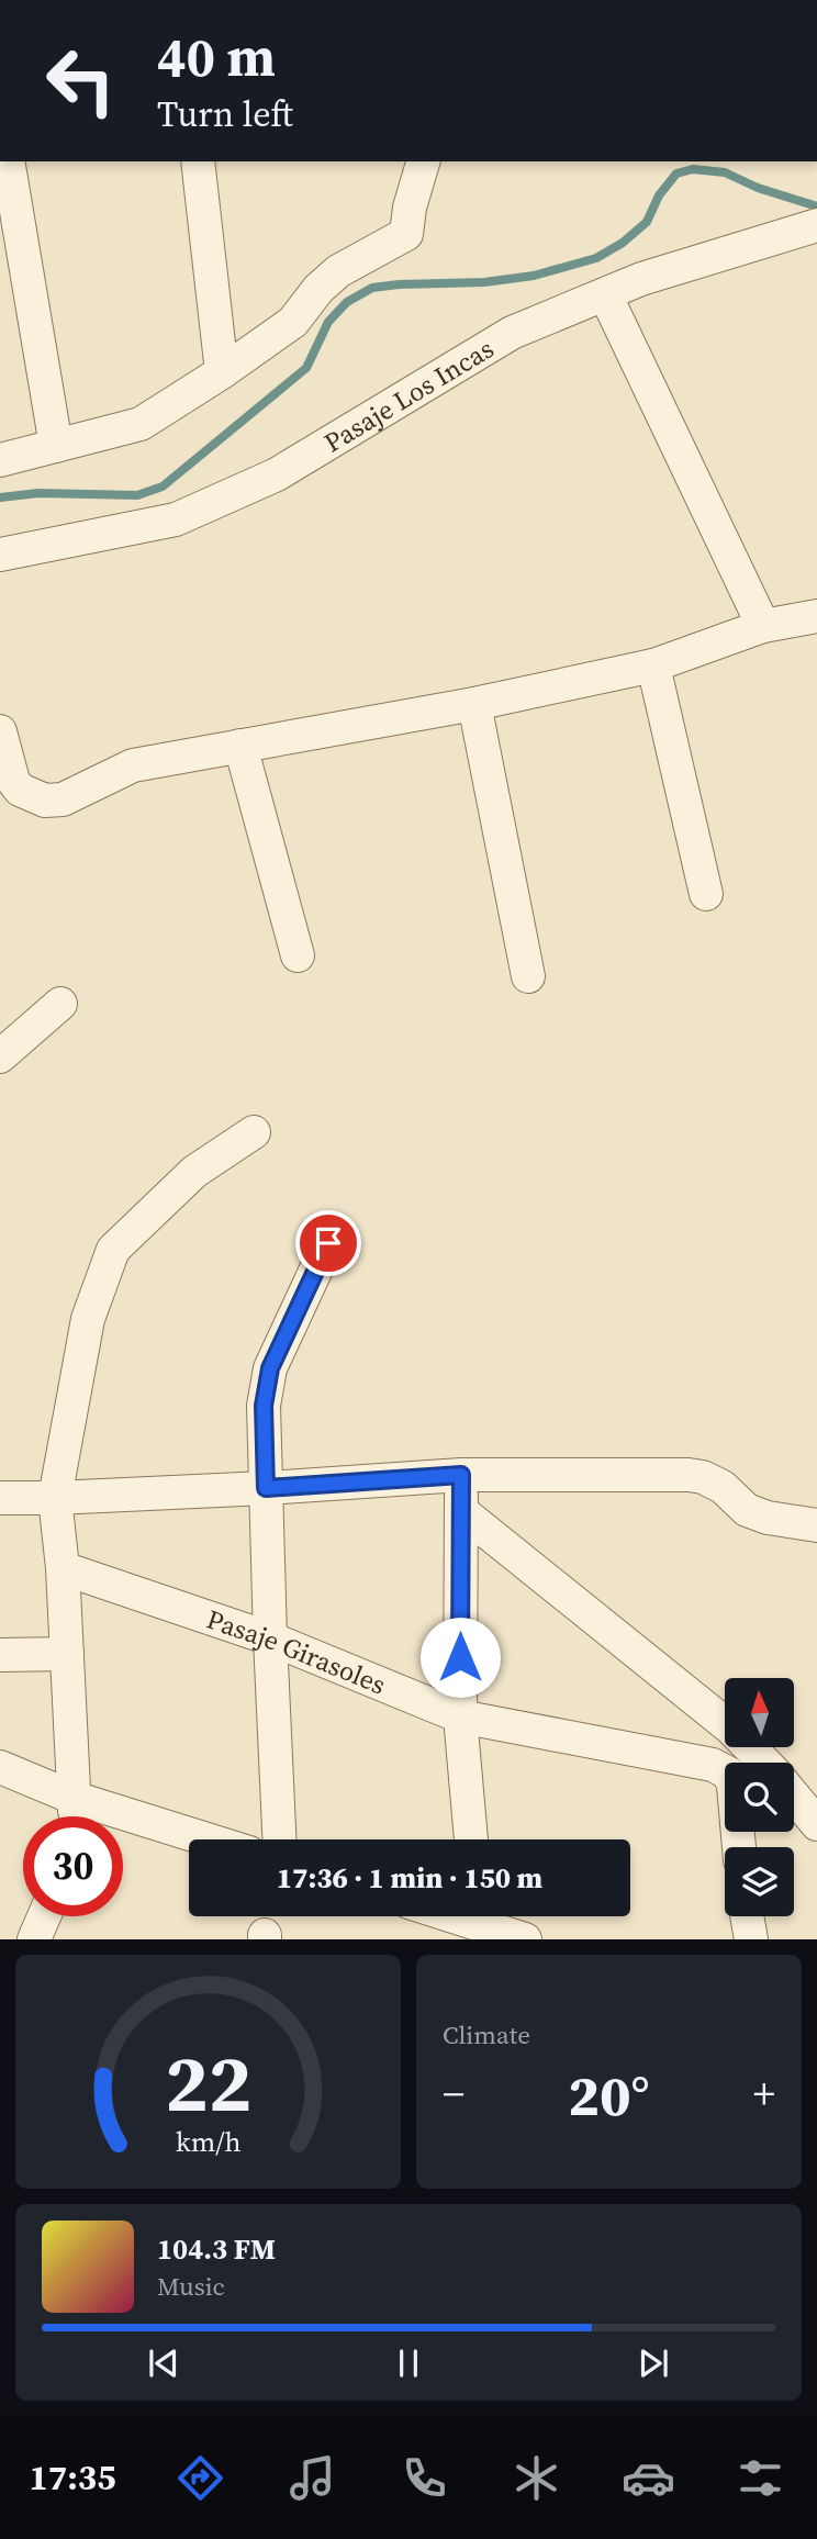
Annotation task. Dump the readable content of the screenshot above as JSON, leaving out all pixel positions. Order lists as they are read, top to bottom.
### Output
{
  "streets": {
    "street": ["Pasaje Los Incas", "Pasaje Girasoles"]
  },
  "north": "top",
  "page": {
    "turn": ["40 m", "Turn left"],
    "limit": "30",
    "trip": "17:36 · 1 min · 150 m",
    "tile": "Climate",
    "heat": ["−", "20°", "+"],
    "song": ["104.3 FM", "Music"],
    "tabs": "17:35",
    "gauge": ["22", "km/h"]
  }
}
